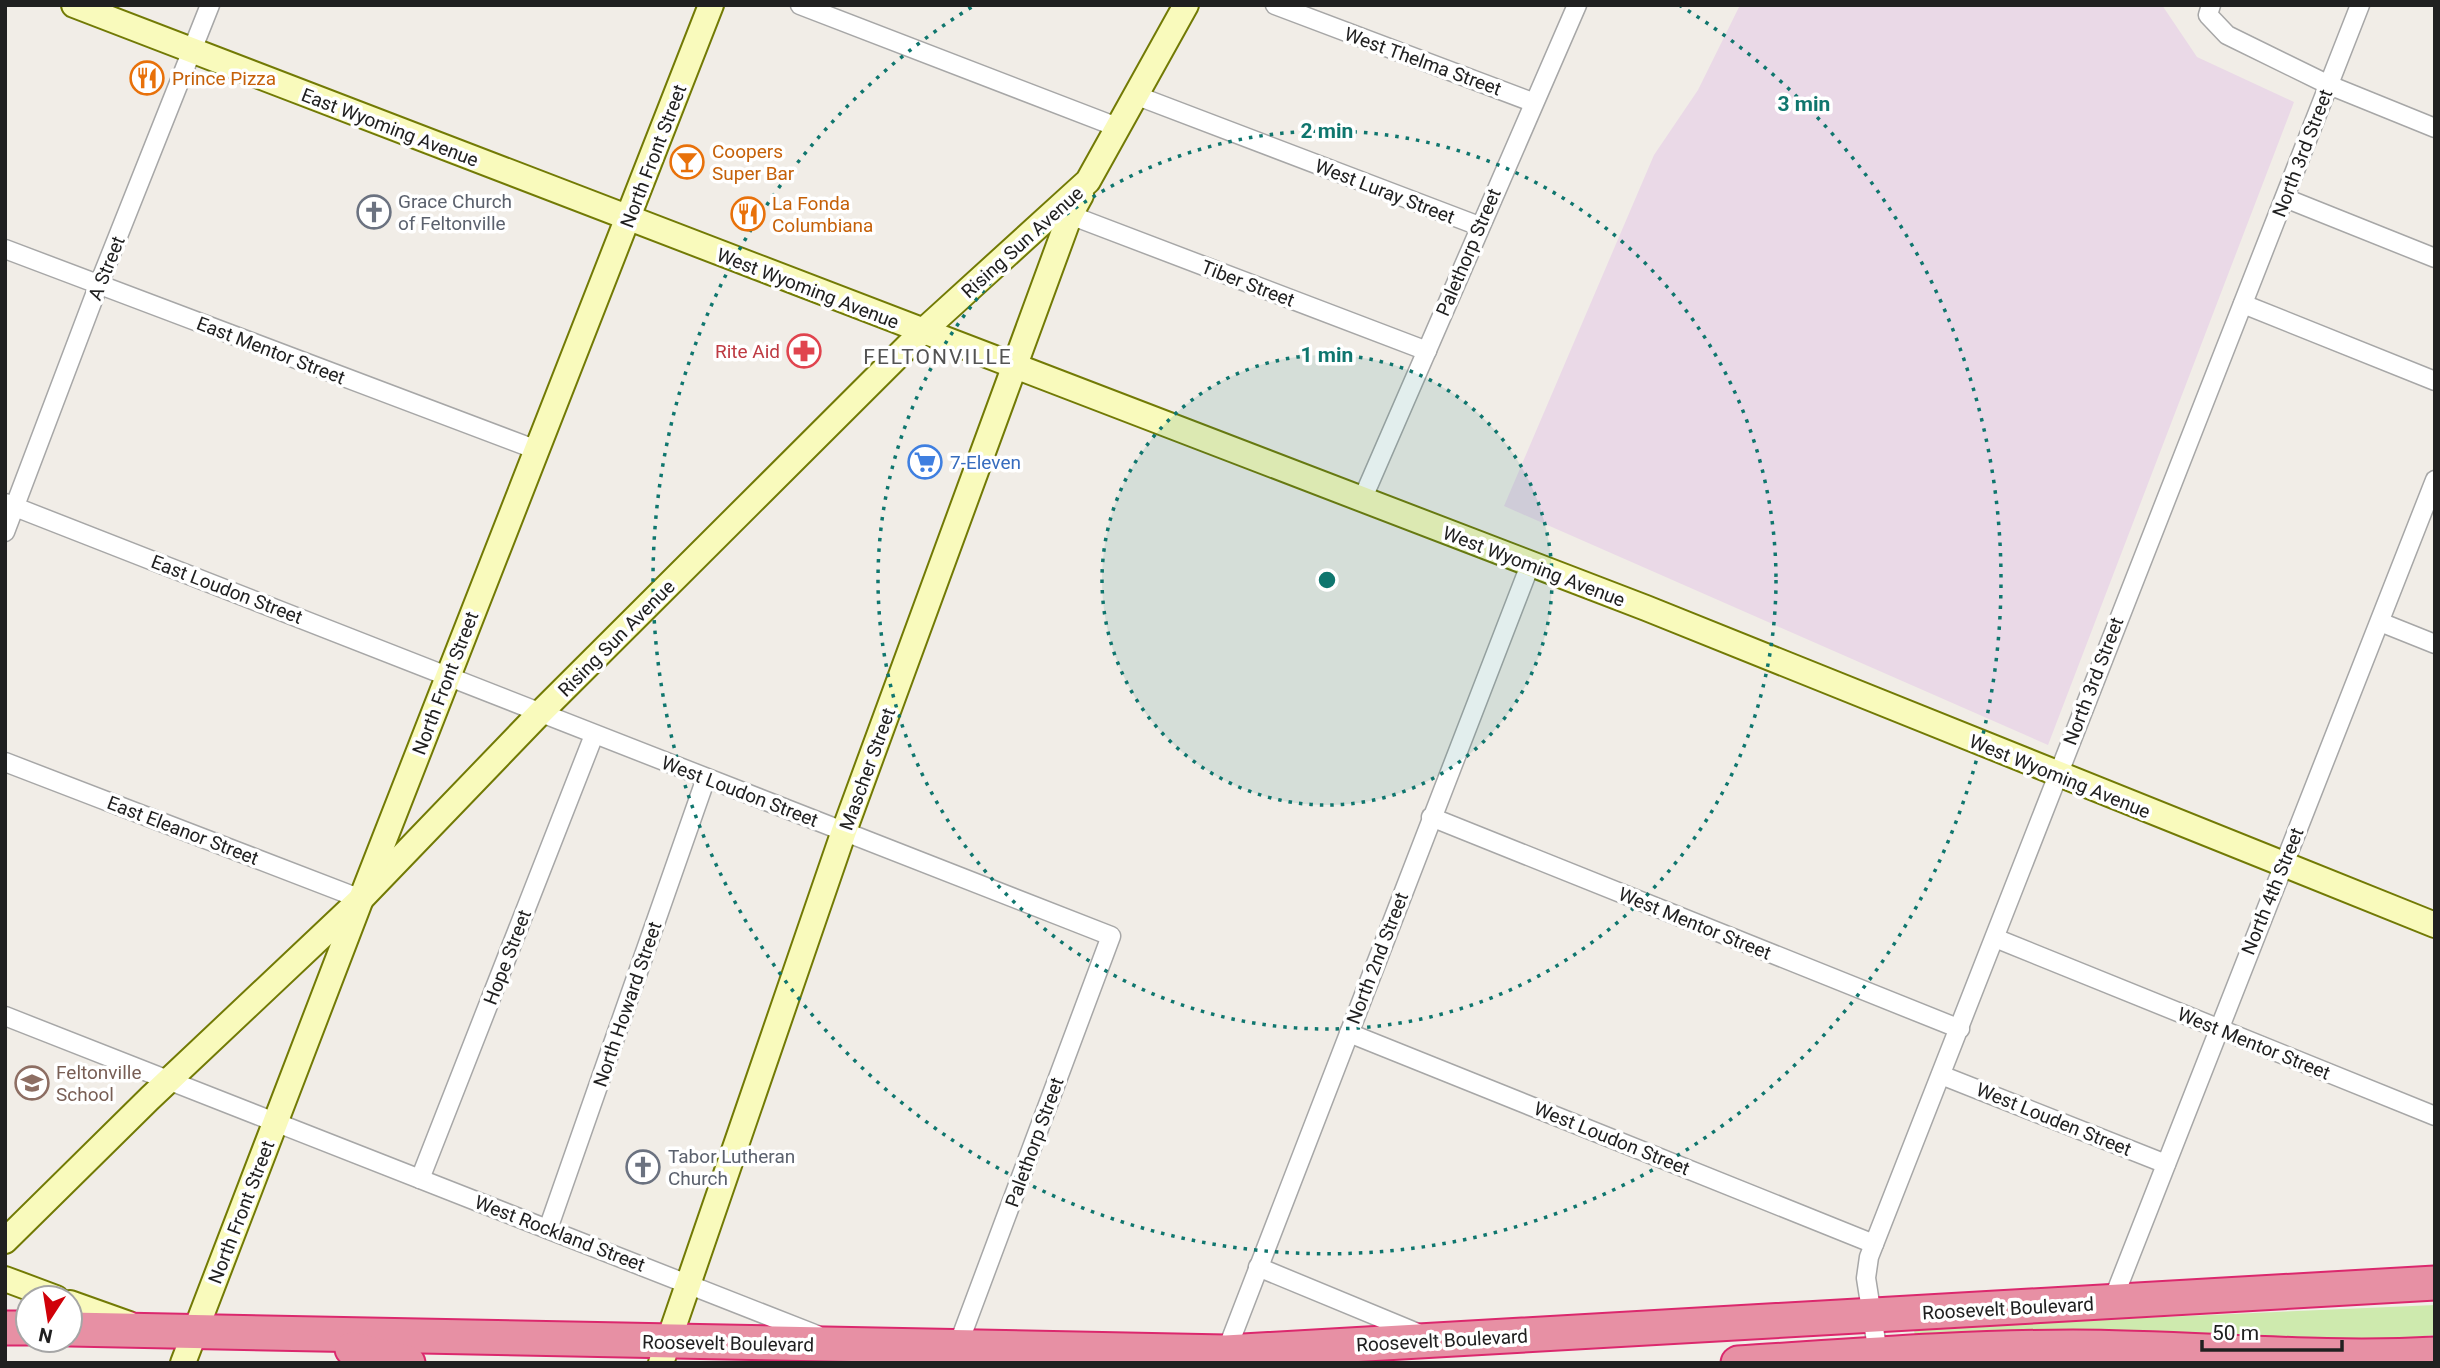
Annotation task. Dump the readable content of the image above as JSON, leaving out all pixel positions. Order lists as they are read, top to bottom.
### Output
{
  "streets": {
    "highway": ["Roosevelt Boulevard"],
    "street": [
      "West Thelma Street",
      "East Wyoming Avenue",
      "North 3rd Street",
      "North Front Street",
      "West Luray Street",
      "Rising Sun Avenue",
      "Palethorp Street",
      "A Street",
      "Tiber Street",
      "West Wyoming Avenue",
      "East Mentor Street",
      "East Loudon Street",
      "Mascher Street",
      "West Loudon Street",
      "East Eleanor Street",
      "North 4th Street",
      "West Mentor Street",
      "Hope Street",
      "North 2nd Street",
      "North Howard Street",
      "West Louden Street",
      "West Rockland Street"
    ]
  },
  "crossings": [
    ["West Thelma Street", "Palethorp Street"],
    ["East Wyoming Avenue", "North Front Street"],
    ["East Wyoming Avenue", "A Street"],
    ["East Wyoming Avenue", "West Wyoming Avenue"],
    ["North 3rd Street", "West Wyoming Avenue"],
    ["North 3rd Street", "West Loudon Street"],
    ["North 3rd Street", "West Mentor Street"],
    ["North 3rd Street", "West Louden Street"],
    ["North 3rd Street", "Roosevelt Boulevard"],
    ["North Front Street", "Rising Sun Avenue"],
    ["North Front Street", "West Wyoming Avenue"],
    ["North Front Street", "East Mentor Street"],
    ["North Front Street", "East Loudon Street"],
    ["North Front Street", "West Loudon Street"],
    ["North Front Street", "East Eleanor Street"],
    ["North Front Street", "West Rockland Street"],
    ["North Front Street", "Roosevelt Boulevard"],
    ["West Luray Street", "Rising Sun Avenue"],
    ["West Luray Street", "Palethorp Street"],
    ["Rising Sun Avenue", "West Wyoming Avenue"],
    ["Rising Sun Avenue", "Mascher Street"],
    ["Rising Sun Avenue", "West Loudon Street"],
    ["Rising Sun Avenue", "East Eleanor Street"],
    ["Rising Sun Avenue", "West Rockland Street"],
    ["Palethorp Street", "Tiber Street"],
    ["Palethorp Street", "West Wyoming Avenue"],
    ["Palethorp Street", "West Loudon Street"],
    ["Palethorp Street", "Roosevelt Boulevard"],
    ["A Street", "East Mentor Street"],
    ["A Street", "East Loudon Street"],
    ["Tiber Street", "Mascher Street"],
    ["West Wyoming Avenue", "Mascher Street"],
    ["West Wyoming Avenue", "North 4th Street"],
    ["West Wyoming Avenue", "North 2nd Street"],
    ["East Loudon Street", "West Loudon Street"],
    ["Mascher Street", "West Loudon Street"],
    ["Mascher Street", "West Rockland Street"],
    ["Mascher Street", "Roosevelt Boulevard"],
    ["West Loudon Street", "Hope Street"],
    ["West Loudon Street", "North 2nd Street"],
    ["West Loudon Street", "North Howard Street"],
    ["North 4th Street", "West Mentor Street"],
    ["North 4th Street", "West Louden Street"],
    ["North 4th Street", "Roosevelt Boulevard"],
    ["West Mentor Street", "North 2nd Street"],
    ["Hope Street", "West Rockland Street"],
    ["North 2nd Street", "Roosevelt Boulevard"],
    ["North Howard Street", "West Rockland Street"],
    ["West Rockland Street", "Roosevelt Boulevard"]
  ],
  "districts": ["FELTONVILLE"],
  "places": {
    "restaurant": ["Prince Pizza", "La Fonda Columbiana"],
    "bar": ["Coopers Super Bar"],
    "church": ["Grace Church of Feltonville", "Tabor Lutheran Church"],
    "pharmacy": ["Rite Aid"],
    "supermarket": ["7-Eleven"],
    "school or university": ["Feltonville School"]
  },
  "scale_bar": "50 m",
  "north": "bottom",
  "rings": ["3 min", "2 min", "1 min"]
}
